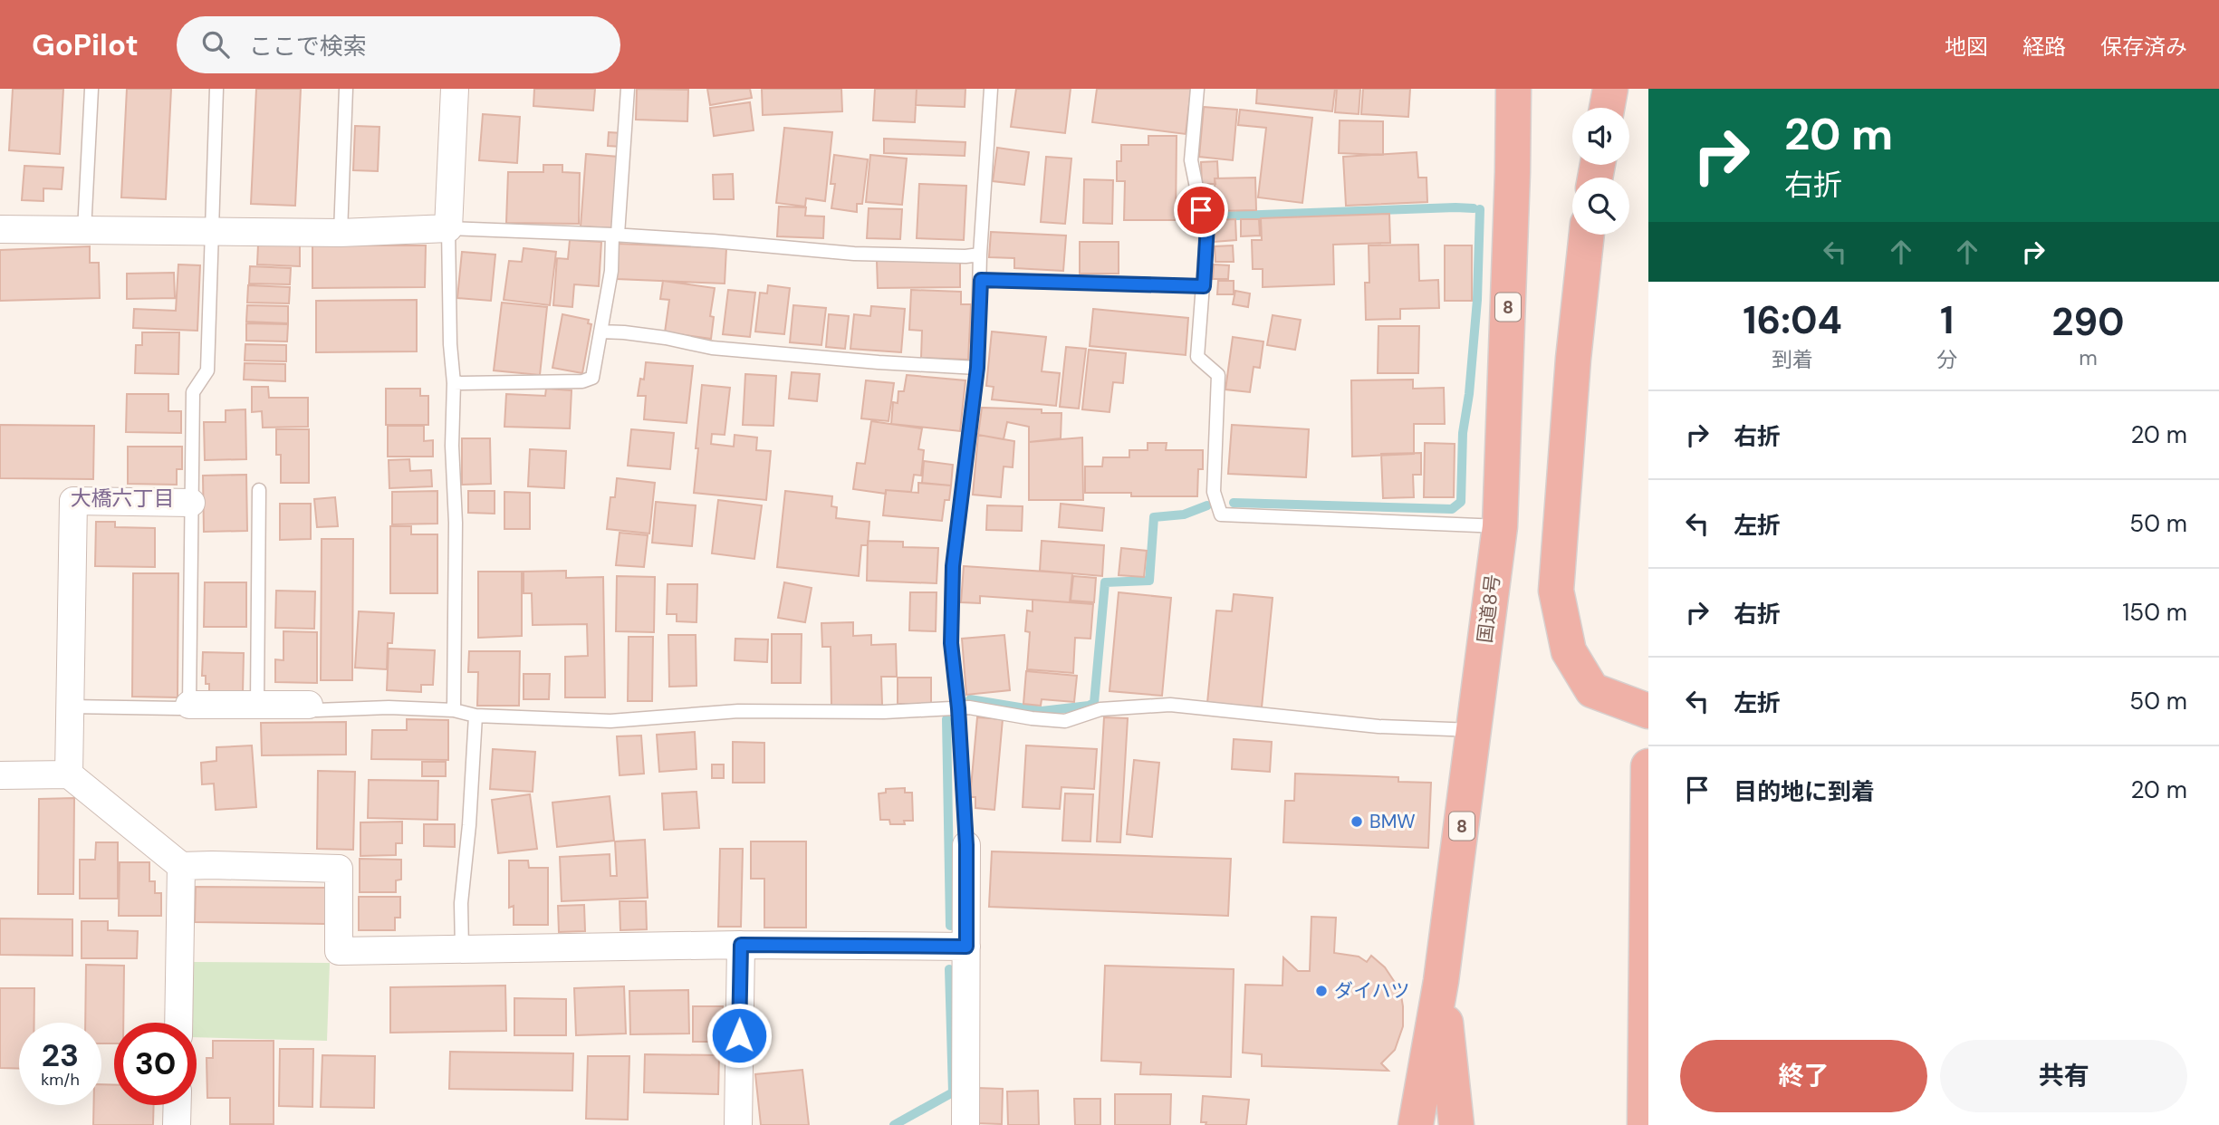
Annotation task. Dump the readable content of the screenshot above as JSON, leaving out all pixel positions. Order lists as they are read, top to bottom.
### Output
{
  "streets": {
    "highway": ["8", "国道8号"]
  },
  "crossings": [
    ["8", "国道8号"]
  ],
  "districts": ["大橋六丁目"],
  "places": ["BMW", "ダイハツ"],
  "page": {
    "header": "GoPilot",
    "search": "ここで検索",
    "nav": ["地図", "経路", "保存済み"],
    "turn": ["20 m", "右折"],
    "eta": [
      "16:04",
      "到着",
      "1",
      "分",
      "290",
      "m"
    ],
    "list": [
      {
        "name": "右折",
        "value": "20 m"
      },
      {
        "name": "左折",
        "value": "50 m"
      },
      {
        "name": "右折",
        "value": "150 m"
      },
      {
        "name": "左折",
        "value": "50 m"
      },
      {
        "name": "目的地に到着",
        "value": "20 m"
      }
    ],
    "speed": "23 km/h",
    "limit": "30",
    "buttons": ["終了", "共有"]
  }
}
